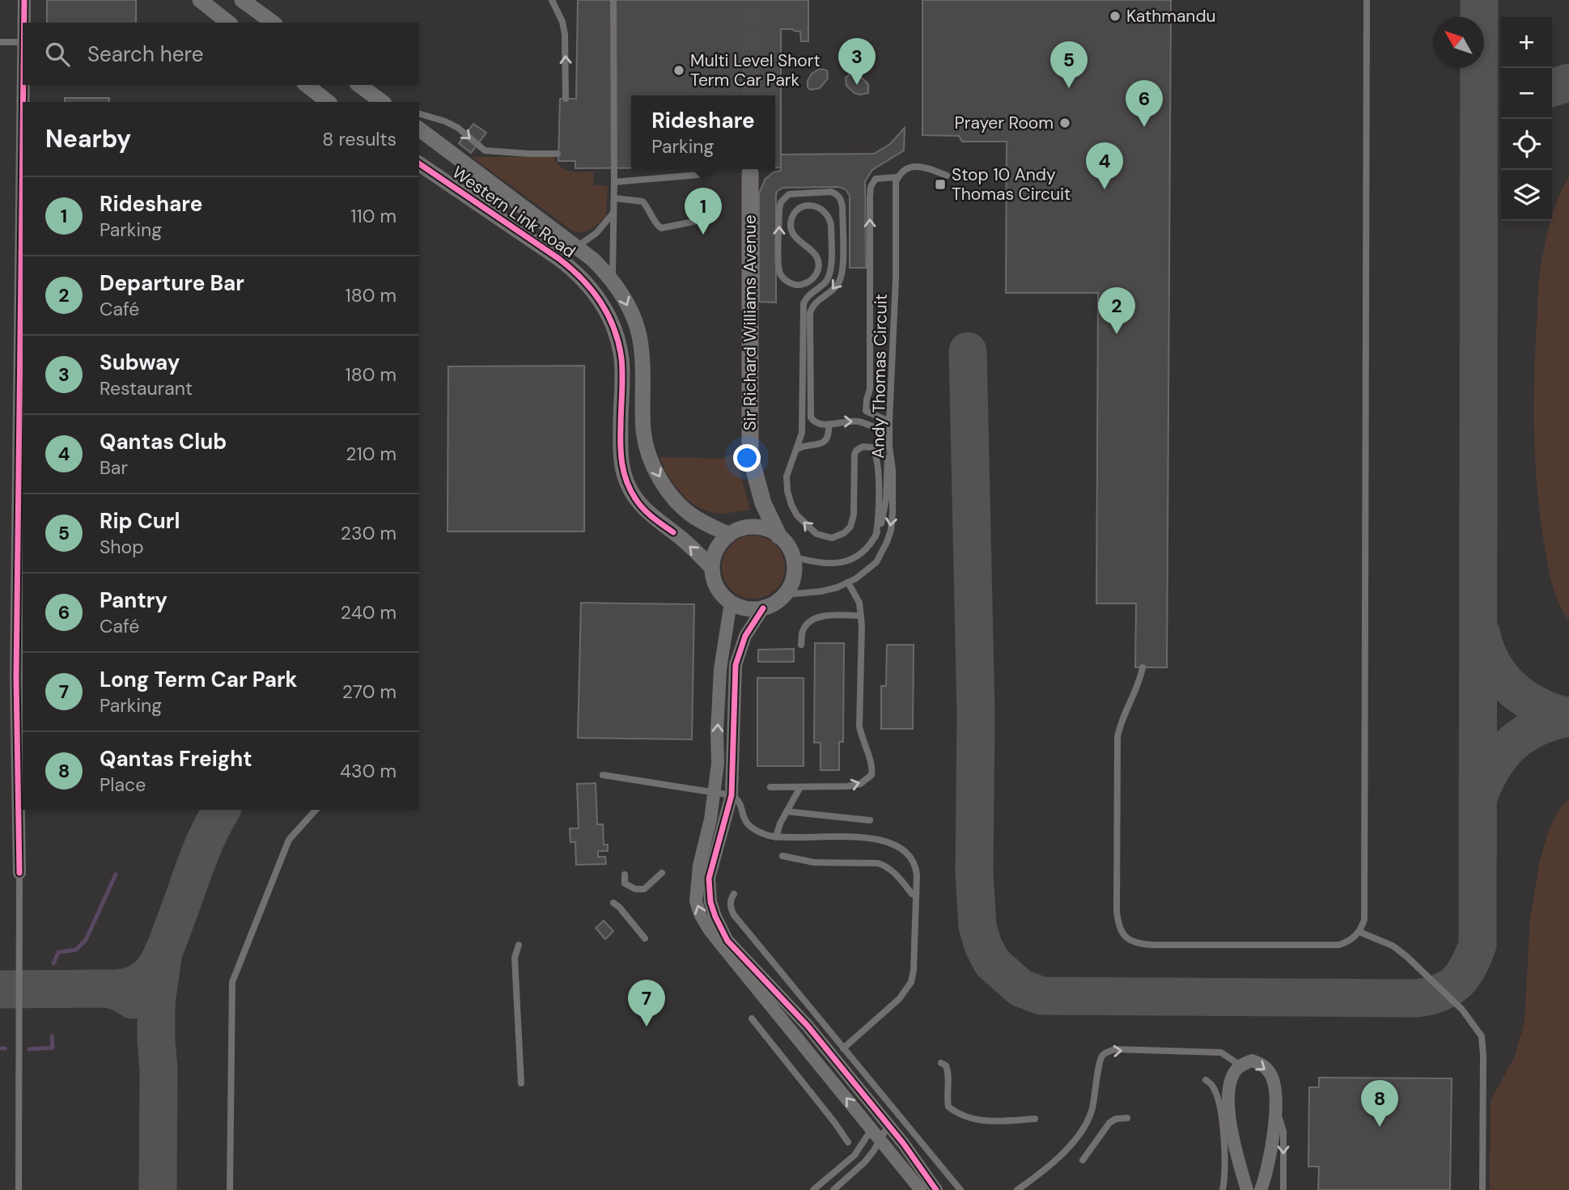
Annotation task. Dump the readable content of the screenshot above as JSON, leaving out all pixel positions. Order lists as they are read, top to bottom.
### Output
{
  "streets": {
    "main road": ["Sir Richard Williams Avenue"],
    "street": ["Western Link Road"],
    "lane": ["Andy Thomas Circuit"]
  },
  "crossings": [
    ["Western Link Road", "Sir Richard Williams Avenue"],
    ["Western Link Road", "Andy Thomas Circuit"],
    ["Sir Richard Williams Avenue", "Andy Thomas Circuit"]
  ],
  "places": {
    "other": ["Kathmandu", "Multi Level Short Term Car Park", "Prayer Room"],
    "transit": ["Stop 10 Andy Thomas Circuit"]
  },
  "north": "top left",
  "page": {
    "map_buttons": ["+", "−"],
    "search": "Search here",
    "pins": [
      "3",
      "5",
      "6",
      "4",
      "1",
      "2",
      "7",
      "8"
    ],
    "popup": ["Rideshare", "Parking"],
    "heading": ["Nearby", "8 results"],
    "list": [
      {
        "mark": "1",
        "name": "Rideshare",
        "note": "Parking",
        "value": "110 m"
      },
      {
        "mark": "2",
        "name": "Departure Bar",
        "note": "Café",
        "value": "180 m"
      },
      {
        "mark": "3",
        "name": "Subway",
        "note": "Restaurant",
        "value": "180 m"
      },
      {
        "mark": "4",
        "name": "Qantas Club",
        "note": "Bar",
        "value": "210 m"
      },
      {
        "mark": "5",
        "name": "Rip Curl",
        "note": "Shop",
        "value": "230 m"
      },
      {
        "mark": "6",
        "name": "Pantry",
        "note": "Café",
        "value": "240 m"
      },
      {
        "mark": "7",
        "name": "Long Term Car Park",
        "note": "Parking",
        "value": "270 m"
      },
      {
        "mark": "8",
        "name": "Qantas Freight",
        "note": "Place",
        "value": "430 m"
      }
    ]
  }
}
